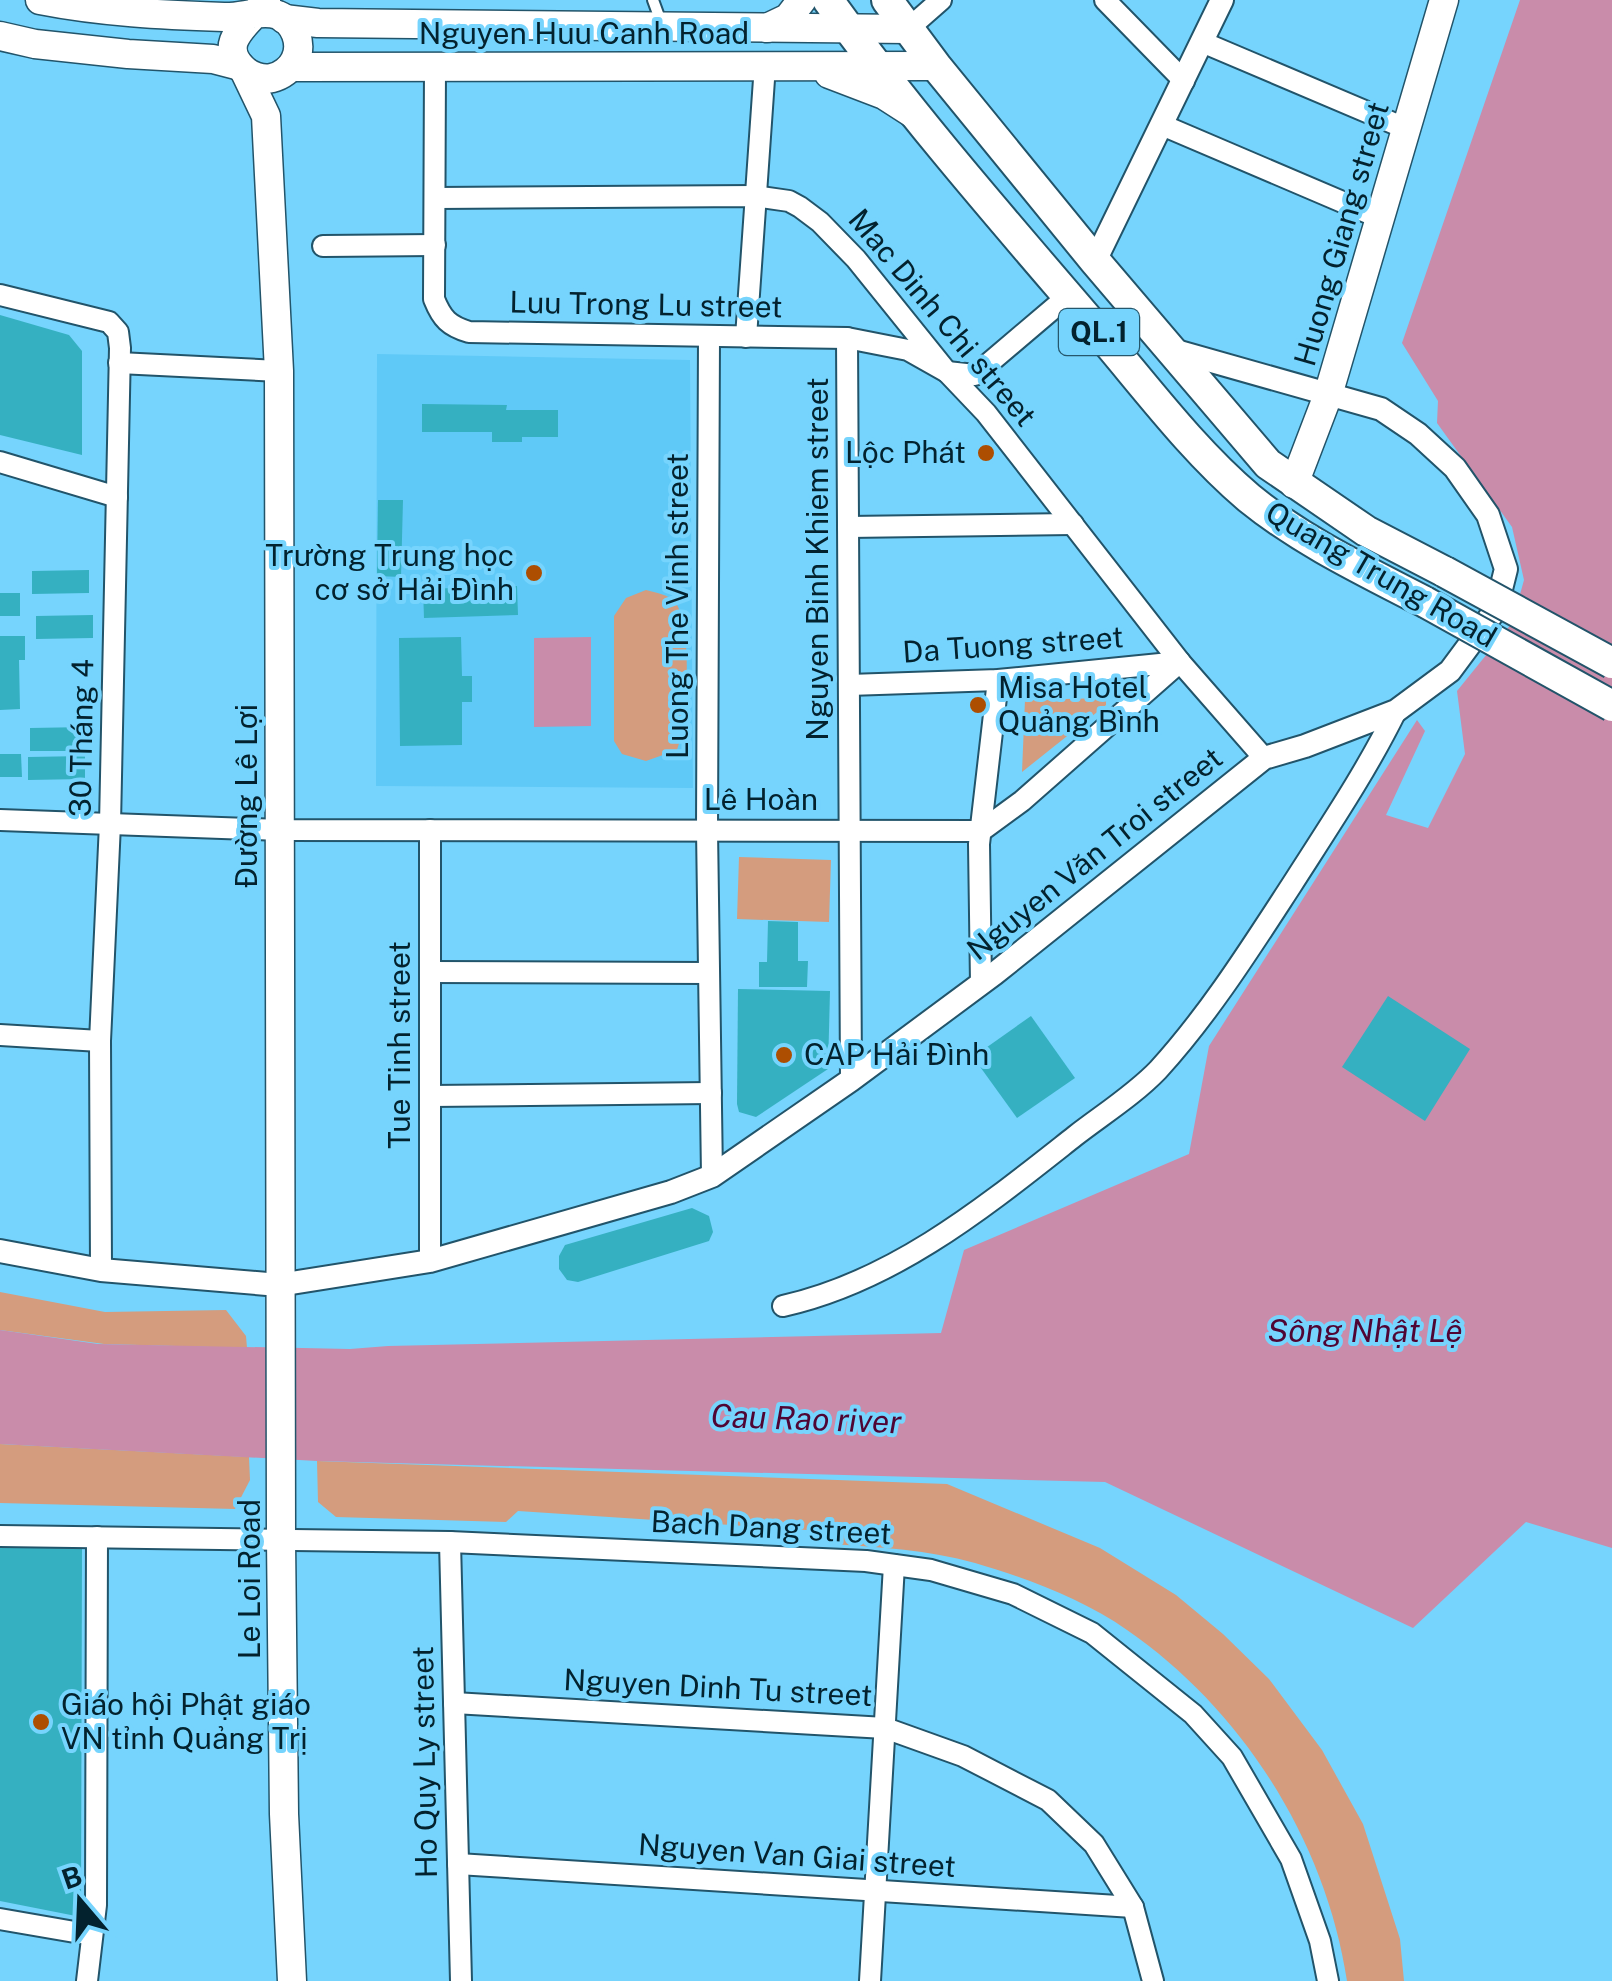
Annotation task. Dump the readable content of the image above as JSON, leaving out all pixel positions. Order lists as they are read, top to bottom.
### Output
{
  "streets": {
    "main road": [
      "Nguyen Huu Canh Road",
      "Huong Giang street",
      "QL.1",
      "Quang Trung Road",
      "Đường Lê Lợi",
      "Le Loi Road"
    ],
    "street": [
      "Luu Trong Lu street",
      "Mac Dinh Chi street",
      "Nguyen Binh Khiem street",
      "Luong The Vinh street",
      "Da Tuong street",
      "30 Tháng 4",
      "Lê Hoàn",
      "Nguyen Văn Troi street",
      "Tue Tinh street",
      "Bach Dang street",
      "Nguyen Dinh Tu street",
      "Ho Quy Ly street",
      "Nguyen Van Giai street"
    ]
  },
  "crossings": [
    ["Nguyen Huu Canh Road", "Luu Trong Lu street"],
    ["Nguyen Huu Canh Road", "Quang Trung Road"],
    ["Nguyen Huu Canh Road", "Đường Lê Lợi"],
    ["Huong Giang street", "Quang Trung Road"],
    ["Huong Giang street", "Nguyen Văn Troi street"],
    ["Luu Trong Lu street", "Mac Dinh Chi street"],
    ["Luu Trong Lu street", "Nguyen Binh Khiem street"],
    ["Luu Trong Lu street", "Luong The Vinh street"],
    ["Mac Dinh Chi street", "Da Tuong street"],
    ["Mac Dinh Chi street", "Nguyen Văn Troi street"],
    ["Nguyen Binh Khiem street", "Da Tuong street"],
    ["Nguyen Binh Khiem street", "Lê Hoàn"],
    ["Nguyen Binh Khiem street", "Nguyen Văn Troi street"],
    ["Quang Trung Road", "Nguyen Văn Troi street"],
    ["Luong The Vinh street", "Lê Hoàn"],
    ["Luong The Vinh street", "Nguyen Văn Troi street"],
    ["30 Tháng 4", "Lê Hoàn"],
    ["30 Tháng 4", "Nguyen Văn Troi street"],
    ["Đường Lê Lợi", "Lê Hoàn"],
    ["Đường Lê Lợi", "Nguyen Văn Troi street"],
    ["Đường Lê Lợi", "Le Loi Road"],
    ["Lê Hoàn", "Tue Tinh street"],
    ["Nguyen Văn Troi street", "Tue Tinh street"],
    ["Bach Dang street", "Le Loi Road"],
    ["Bach Dang street", "Ho Quy Ly street"],
    ["Nguyen Dinh Tu street", "Ho Quy Ly street"],
    ["Nguyen Dinh Tu street", "Nguyen Van Giai street"],
    ["Ho Quy Ly street", "Nguyen Van Giai street"]
  ],
  "water": ["Sông Nhật Lệ", "Cau Rao river"],
  "places": [
    "Lộc Phát",
    "Trường Trung học cơ sở Hải Đình",
    "Misa Hotel Quảng Bình",
    "CAP Hải Đình",
    "Giáo hội Phật giáo VN tỉnh Quảng Trị"
  ],
  "north": "top"
}
